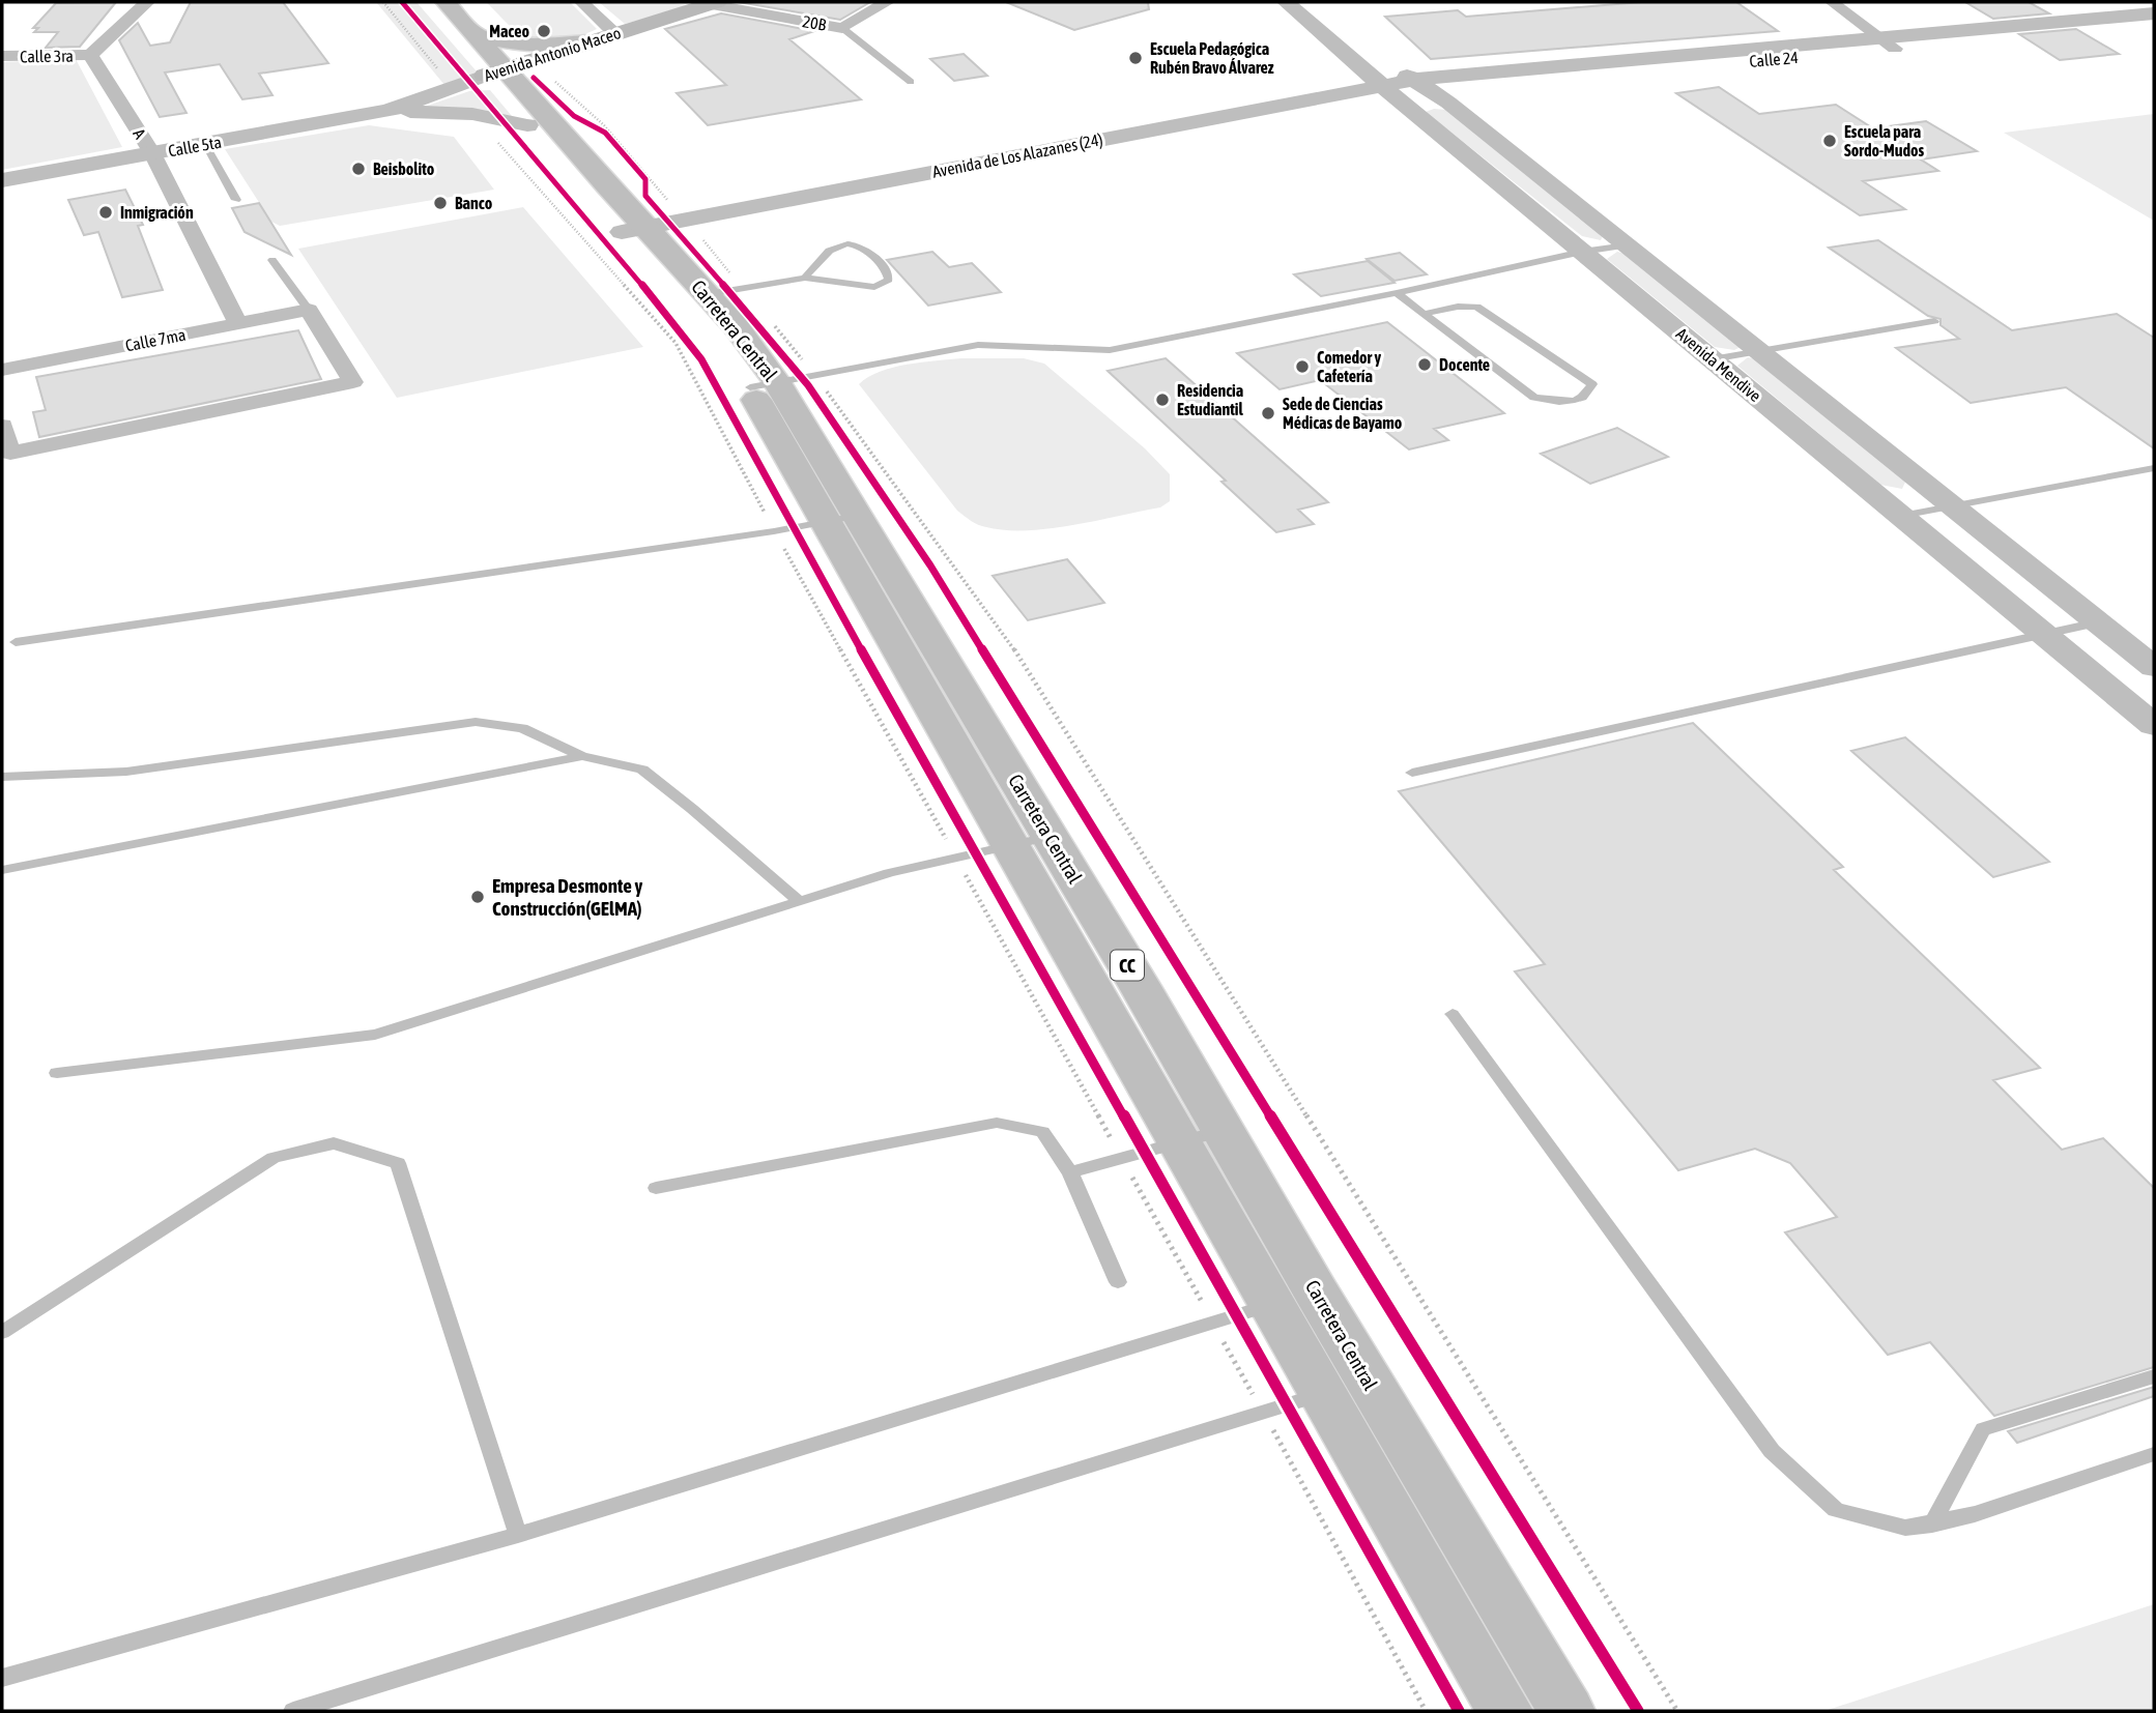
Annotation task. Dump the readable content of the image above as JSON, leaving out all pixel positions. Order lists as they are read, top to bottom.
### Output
{
  "streets": {
    "highway": ["Carretera Central", "CC"],
    "main road": ["Avenida Antonio Maceo"],
    "street": [
      "20B",
      "Calle 3ra",
      "Calle 24",
      "A",
      "Calle 5ta",
      "Avenida de Los Alazanes (24)",
      "Calle 7ma",
      "Avenida Mendive"
    ]
  },
  "crossings": [
    ["20B", "Avenida Antonio Maceo"],
    ["Avenida Antonio Maceo", "Calle 5ta"],
    ["Avenida Antonio Maceo", "Carretera Central"],
    ["Calle 3ra", "A"],
    ["Calle 24", "Avenida de Los Alazanes (24)"],
    ["Calle 24", "Avenida Mendive"],
    ["A", "Calle 5ta"],
    ["A", "Calle 7ma"],
    ["Avenida de Los Alazanes (24)", "Carretera Central"],
    ["Avenida de Los Alazanes (24)", "Avenida Mendive"]
  ],
  "places": [
    "Maceo",
    "Escuela Pedagógica Rubén Bravo Álvarez",
    "Escuela para Sordo-Mudos",
    "Beisbolito",
    "Banco",
    "Inmigración",
    "Docente",
    "Comedor y Cafetería",
    "Residencia Estudiantil",
    "Sede de Ciencias Médicas de Bayamo",
    "Empresa Desmonte y Construcción(GElMA)"
  ]
}
